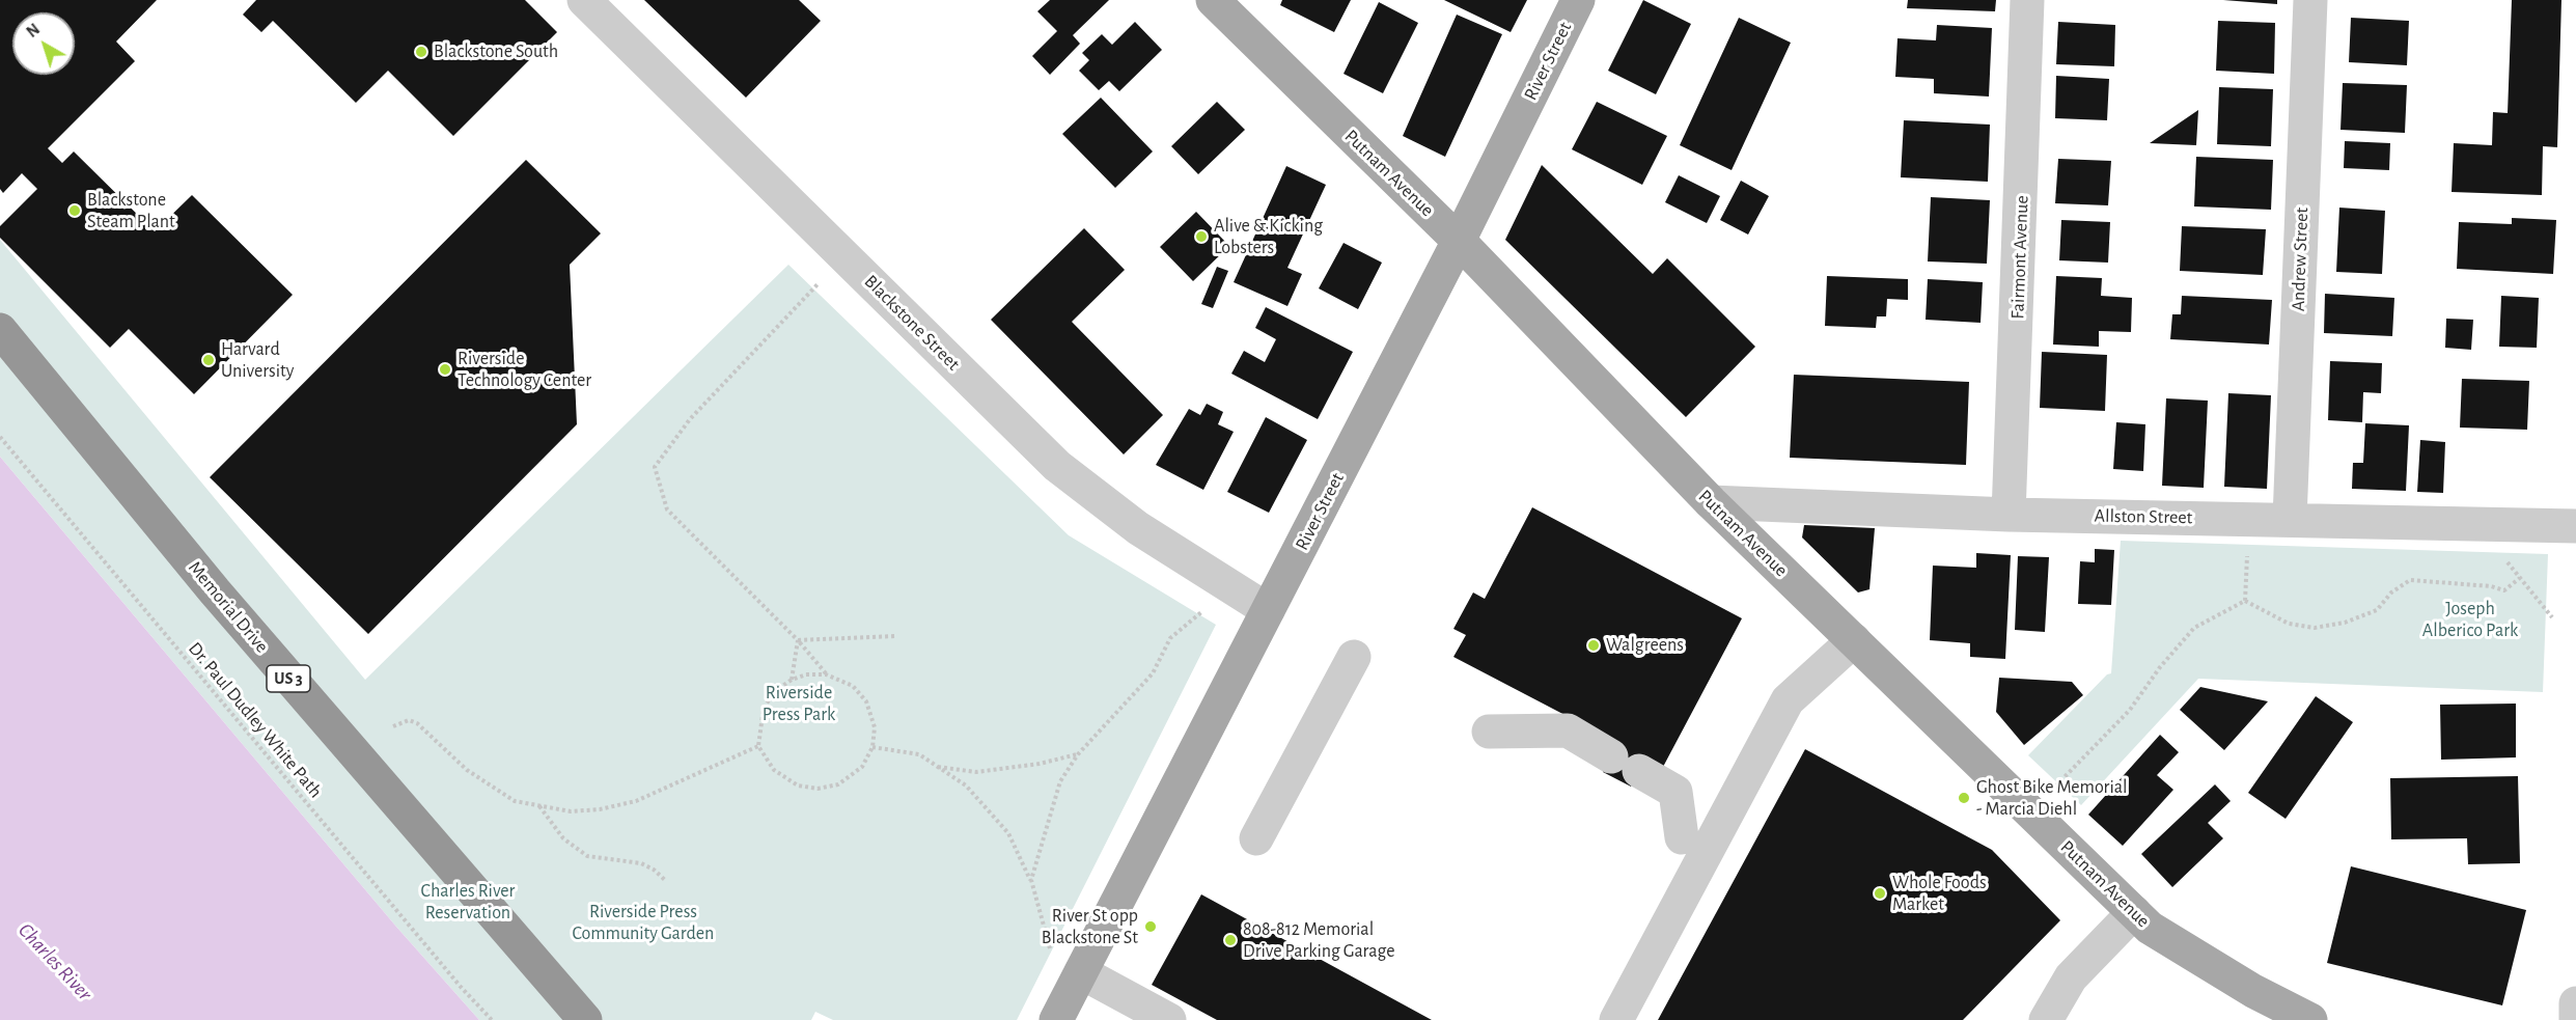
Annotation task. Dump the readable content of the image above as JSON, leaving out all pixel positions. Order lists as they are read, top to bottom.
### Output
{
  "streets": {
    "highway": ["Memorial Drive", "US 3"],
    "main road": ["River Street", "Putnam Avenue"],
    "street": [
      "Fairmont Avenue",
      "Andrew Street",
      "Blackstone Street",
      "Allston Street"
    ],
    "path": ["Dr. Paul Dudley White Path"]
  },
  "crossings": [
    ["River Street", "Putnam Avenue"],
    ["River Street", "Blackstone Street"],
    ["Putnam Avenue", "Allston Street"],
    ["Fairmont Avenue", "Allston Street"],
    ["Andrew Street", "Allston Street"]
  ],
  "water": ["Charles River"],
  "parks": [
    "Joseph Alberico Park",
    "Riverside Press Park",
    "Charles River Reservation",
    "Riverside Press Community Garden"
  ],
  "places": [
    "Blackstone South",
    "Blackstone Steam Plant",
    "Alive & Kicking Lobsters",
    "Harvard University",
    "Riverside Technology Center",
    "Walgreens",
    "Ghost Bike Memorial - Marcia Diehl",
    "Whole Foods Market",
    "River St opp Blackstone St",
    "808-812 Memorial Drive Parking Garage"
  ],
  "north": "top left"
}
